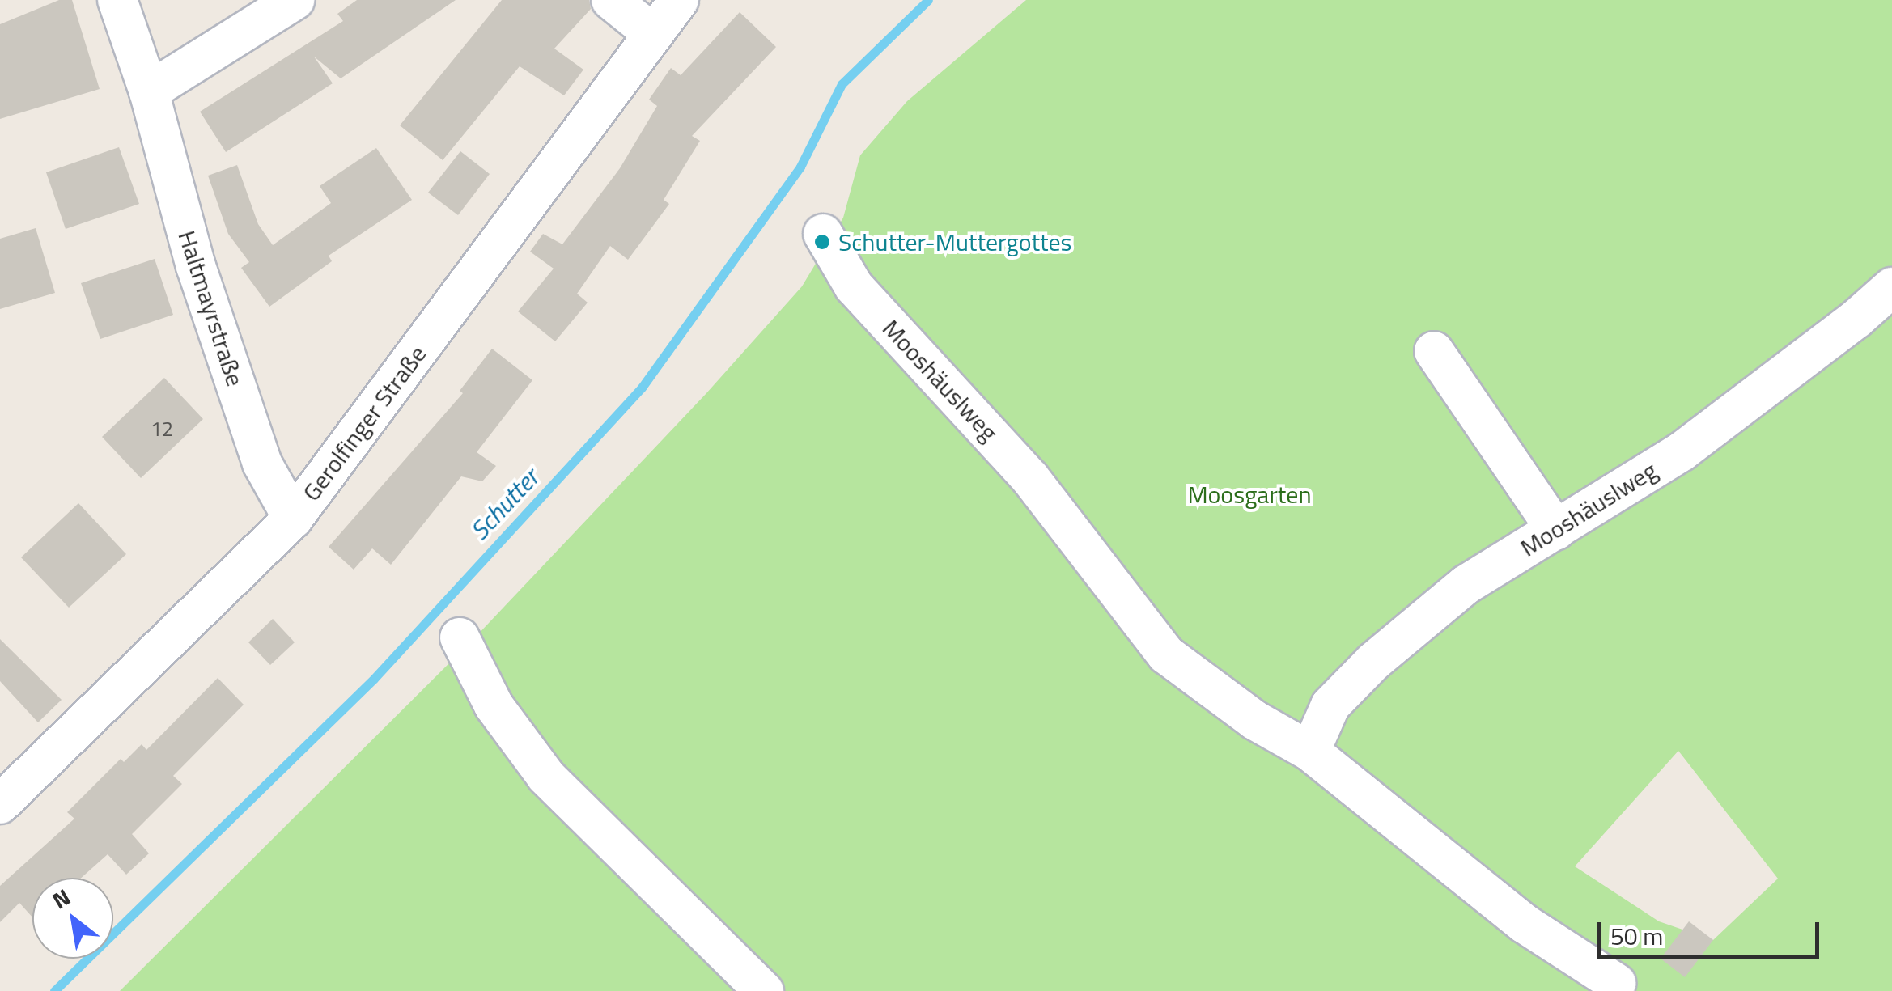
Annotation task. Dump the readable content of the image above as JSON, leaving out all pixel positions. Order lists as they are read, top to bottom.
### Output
{
  "streets": {
    "street": ["Haltmayrstraße", "Mooshäuslweg", "Gerolfinger Straße"]
  },
  "crossings": [
    ["Haltmayrstraße", "Gerolfinger Straße"]
  ],
  "water": ["Schutter"],
  "parks": ["Moosgarten"],
  "places": ["Schutter-Muttergottes"],
  "house_numbers": ["12"],
  "scale_bar": "50 m",
  "north": "top left"
}
